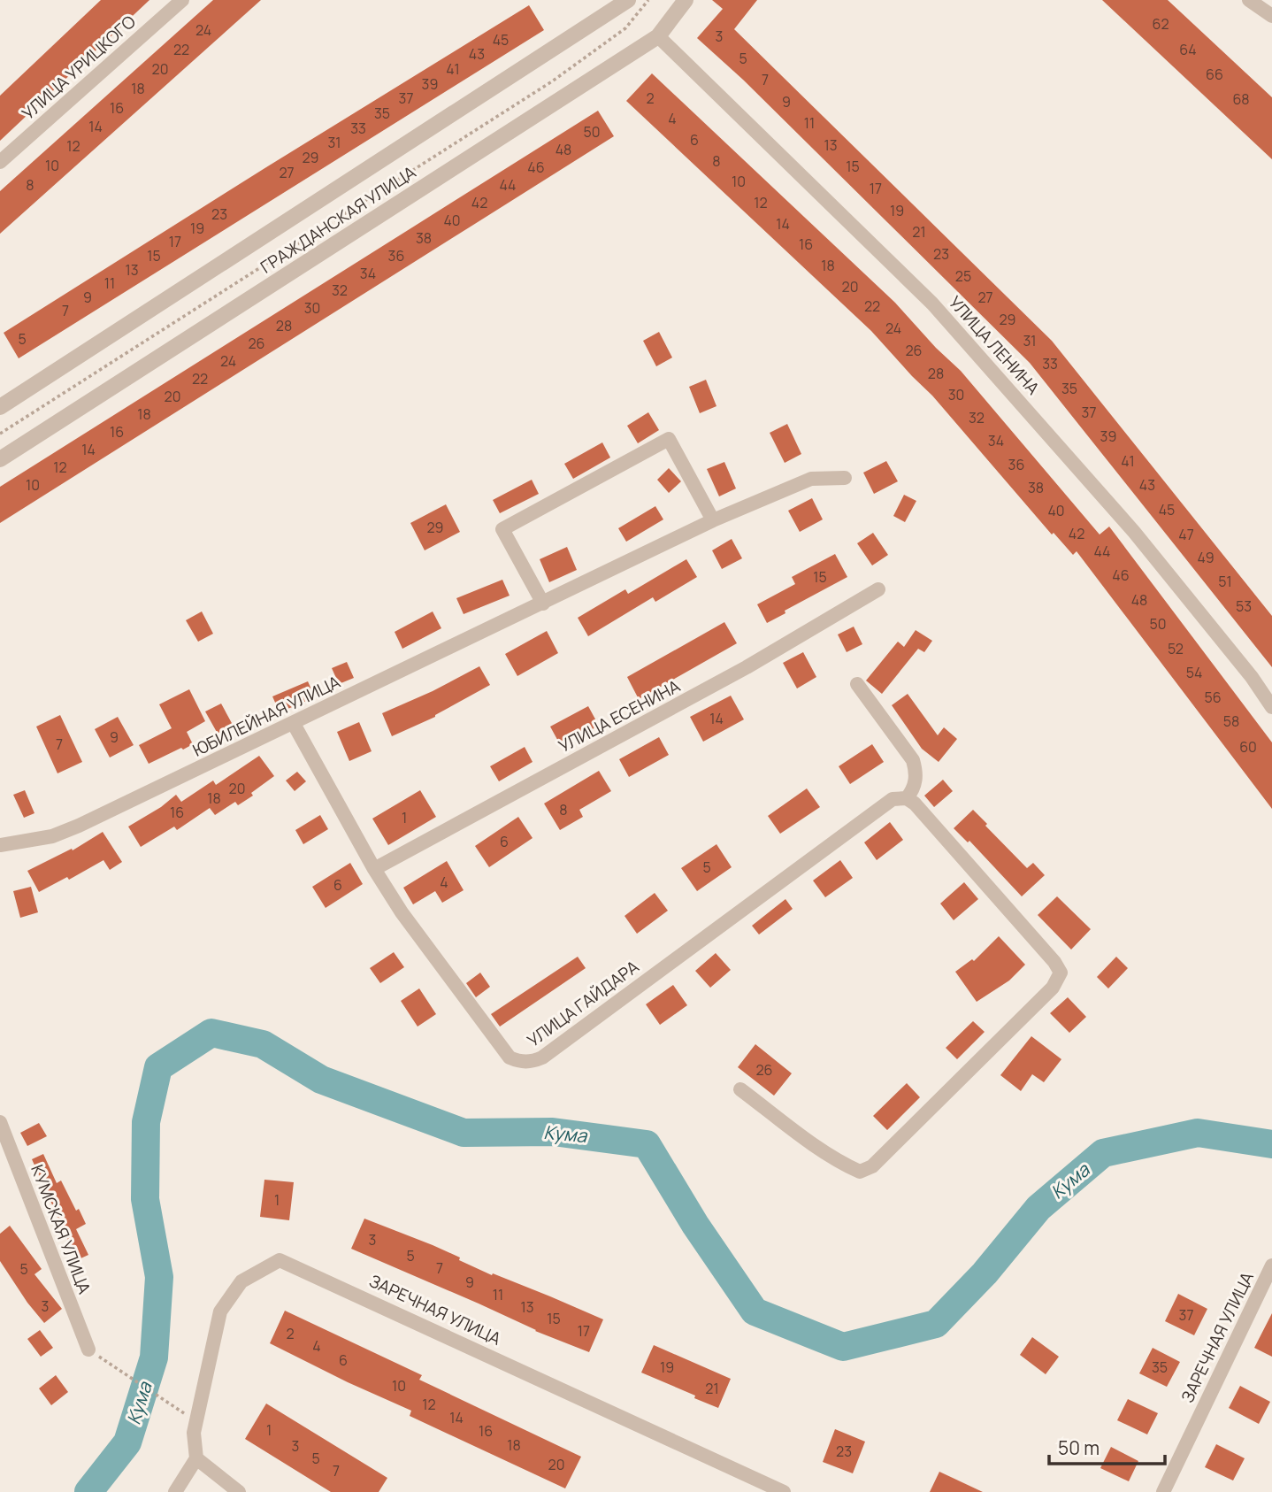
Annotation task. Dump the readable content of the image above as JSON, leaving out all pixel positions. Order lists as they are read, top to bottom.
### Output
{
  "streets": {
    "street": [
      "УЛИЦА УРИЦКОГО",
      "ГРАЖДАНСКАЯ УЛИЦА",
      "УЛИЦА ЛЕНИНА",
      "ЮБИЛЕЙНАЯ УЛИЦА",
      "УЛИЦА ЕСЕНИНА",
      "УЛИЦА ГАЙДАРА",
      "КУМСКАЯ УЛИЦА",
      "ЗАРЕЧНАЯ УЛИЦА"
    ]
  },
  "crossings": [
    ["ГРАЖДАНСКАЯ УЛИЦА", "УЛИЦА ЛЕНИНА"],
    ["ЮБИЛЕЙНАЯ УЛИЦА", "УЛИЦА ГАЙДАРА"],
    ["УЛИЦА ЕСЕНИНА", "УЛИЦА ГАЙДАРА"]
  ],
  "water": ["Кума"],
  "house_numbers": [
    "62",
    "24",
    "3",
    "45",
    "22",
    "64",
    "43",
    "5",
    "20",
    "41",
    "66",
    "7",
    "39",
    "18",
    "37",
    "2",
    "68",
    "9",
    "16",
    "35",
    "4",
    "11",
    "14",
    "33",
    "50",
    "6",
    "31",
    "13",
    "12",
    "48",
    "29",
    "8",
    "10",
    "15",
    "46",
    "27",
    "10",
    "8",
    "44",
    "17",
    "42",
    "12",
    "19",
    "23",
    "40",
    "14",
    "19",
    "21",
    "38",
    "17",
    "16",
    "23",
    "15",
    "36",
    "18",
    "13",
    "34",
    "25",
    "11",
    "20",
    "32",
    "9",
    "27",
    "22",
    "30",
    "7",
    "29",
    "28",
    "24",
    "5",
    "31",
    "26",
    "26",
    "24",
    "33",
    "28",
    "22",
    "35",
    "30",
    "20",
    "37",
    "18",
    "32",
    "16",
    "39",
    "34",
    "14",
    "41",
    "36",
    "12",
    "10",
    "43",
    "38",
    "45",
    "40",
    "29",
    "42",
    "47",
    "44",
    "49",
    "46",
    "15",
    "51",
    "48",
    "53",
    "50",
    "52",
    "54",
    "56",
    "14",
    "58",
    "9",
    "7",
    "60",
    "20",
    "18",
    "8",
    "16",
    "1",
    "6",
    "5",
    "4",
    "6",
    "26",
    "1",
    "3",
    "5",
    "7",
    "5",
    "9",
    "11",
    "3",
    "13",
    "37",
    "15",
    "17",
    "2",
    "4",
    "6",
    "19",
    "35",
    "10",
    "21",
    "12",
    "14",
    "1",
    "16",
    "18",
    "3",
    "23",
    "5",
    "20",
    "7"
  ],
  "scale_bar": "50 m"
}
